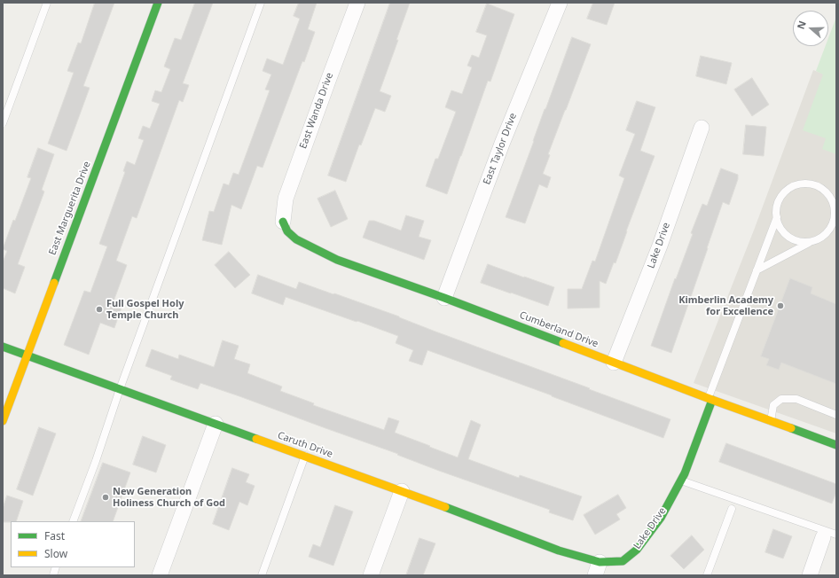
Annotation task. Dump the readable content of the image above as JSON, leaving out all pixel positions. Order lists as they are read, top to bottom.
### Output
{
  "streets": {
    "street": [
      "East Wanda Drive",
      "East Taylor Drive",
      "East Marguerita Drive",
      "Lake Drive",
      "Cumberland Drive",
      "Caruth Drive"
    ]
  },
  "crossings": [
    ["East Wanda Drive", "Cumberland Drive"],
    ["East Taylor Drive", "Cumberland Drive"],
    ["East Marguerita Drive", "Caruth Drive"],
    ["Lake Drive", "Cumberland Drive"],
    ["Lake Drive", "Caruth Drive"]
  ],
  "places": ["Kimberlin Academy for Excellence", "Full Gospel Holy Temple Church", "New Generation Holiness Church of God"],
  "legend": ["Fast", "Slow"],
  "north": "left"
}
